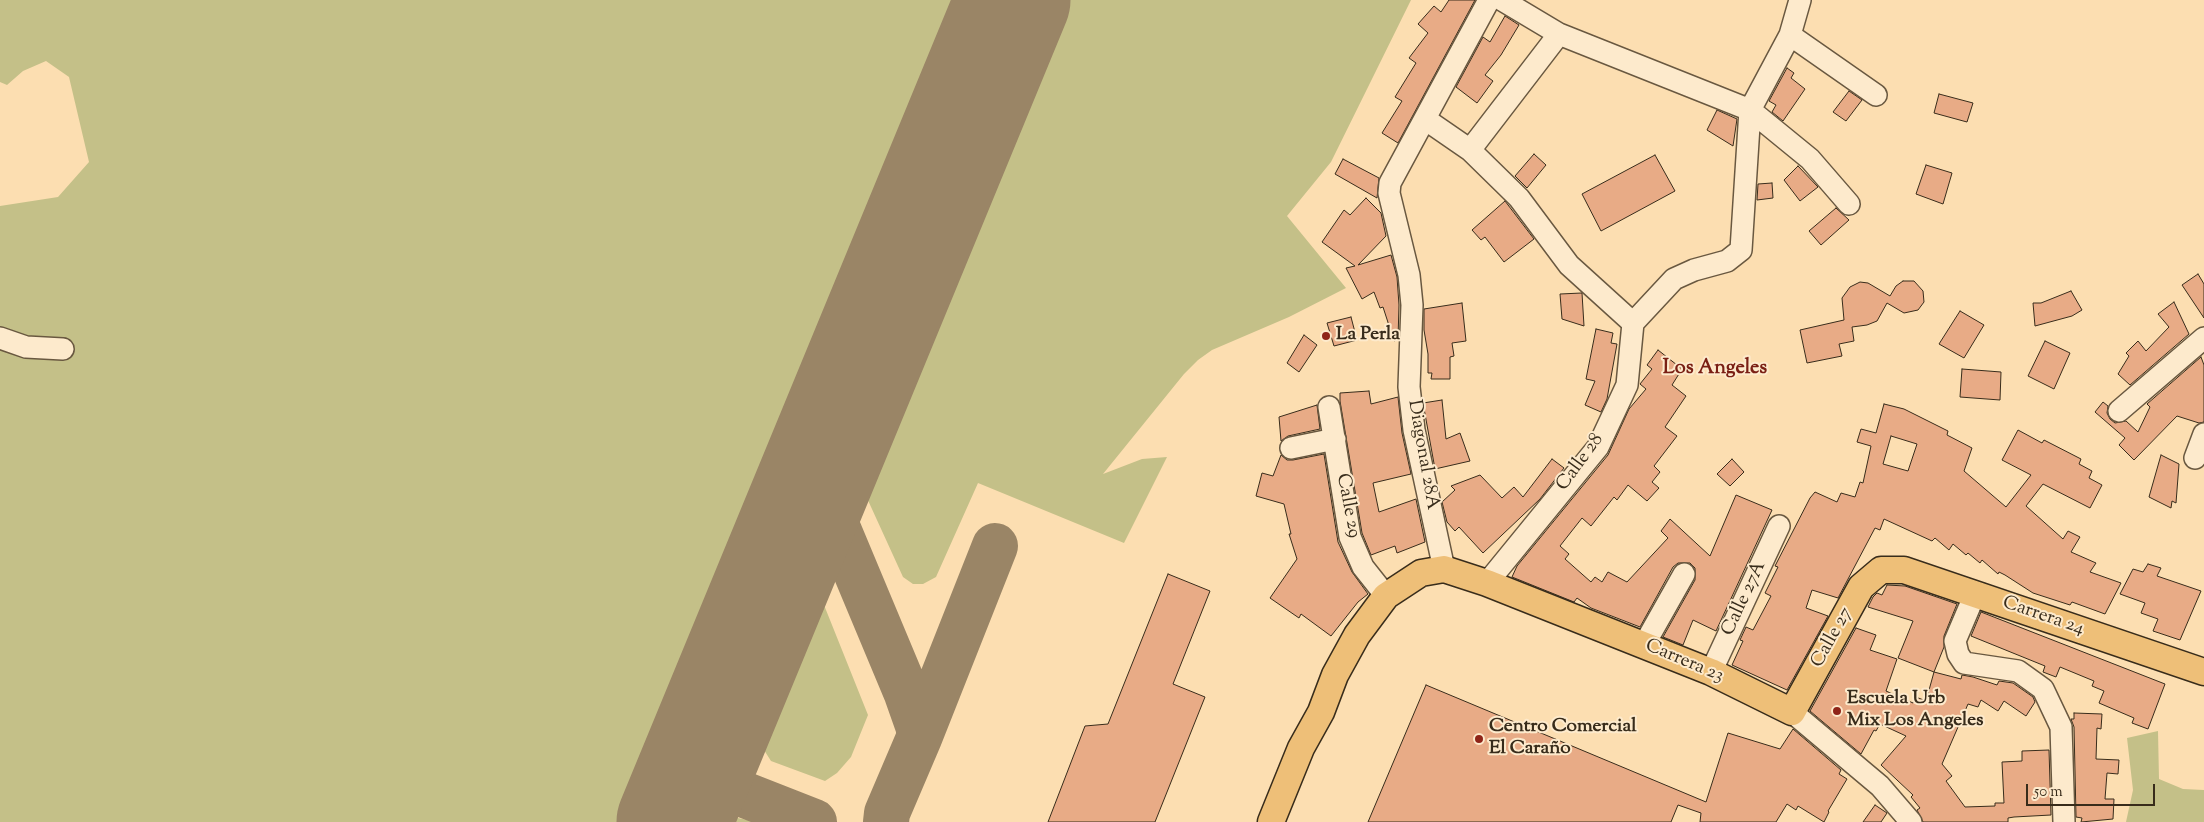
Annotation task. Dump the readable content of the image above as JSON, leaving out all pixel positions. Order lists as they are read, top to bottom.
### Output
{
  "streets": {
    "main road": ["Carrera 24", "Calle 27", "Carrera 23"],
    "street": [
      "Diagonal 28A",
      "Calle 28",
      "Calle 29",
      "Calle 27A"
    ]
  },
  "crossings": [
    ["Diagonal 28A", "Carrera 23"],
    ["Calle 28", "Carrera 23"],
    ["Calle 27A", "Carrera 23"],
    ["Carrera 24", "Calle 27"],
    ["Calle 27", "Carrera 23"]
  ],
  "districts": ["Los Angeles"],
  "places": ["La Perla", "Escuela Urb Mix Los Angeles", "Centro Comercial El Caraño"],
  "scale_bar": "50 m"
}
